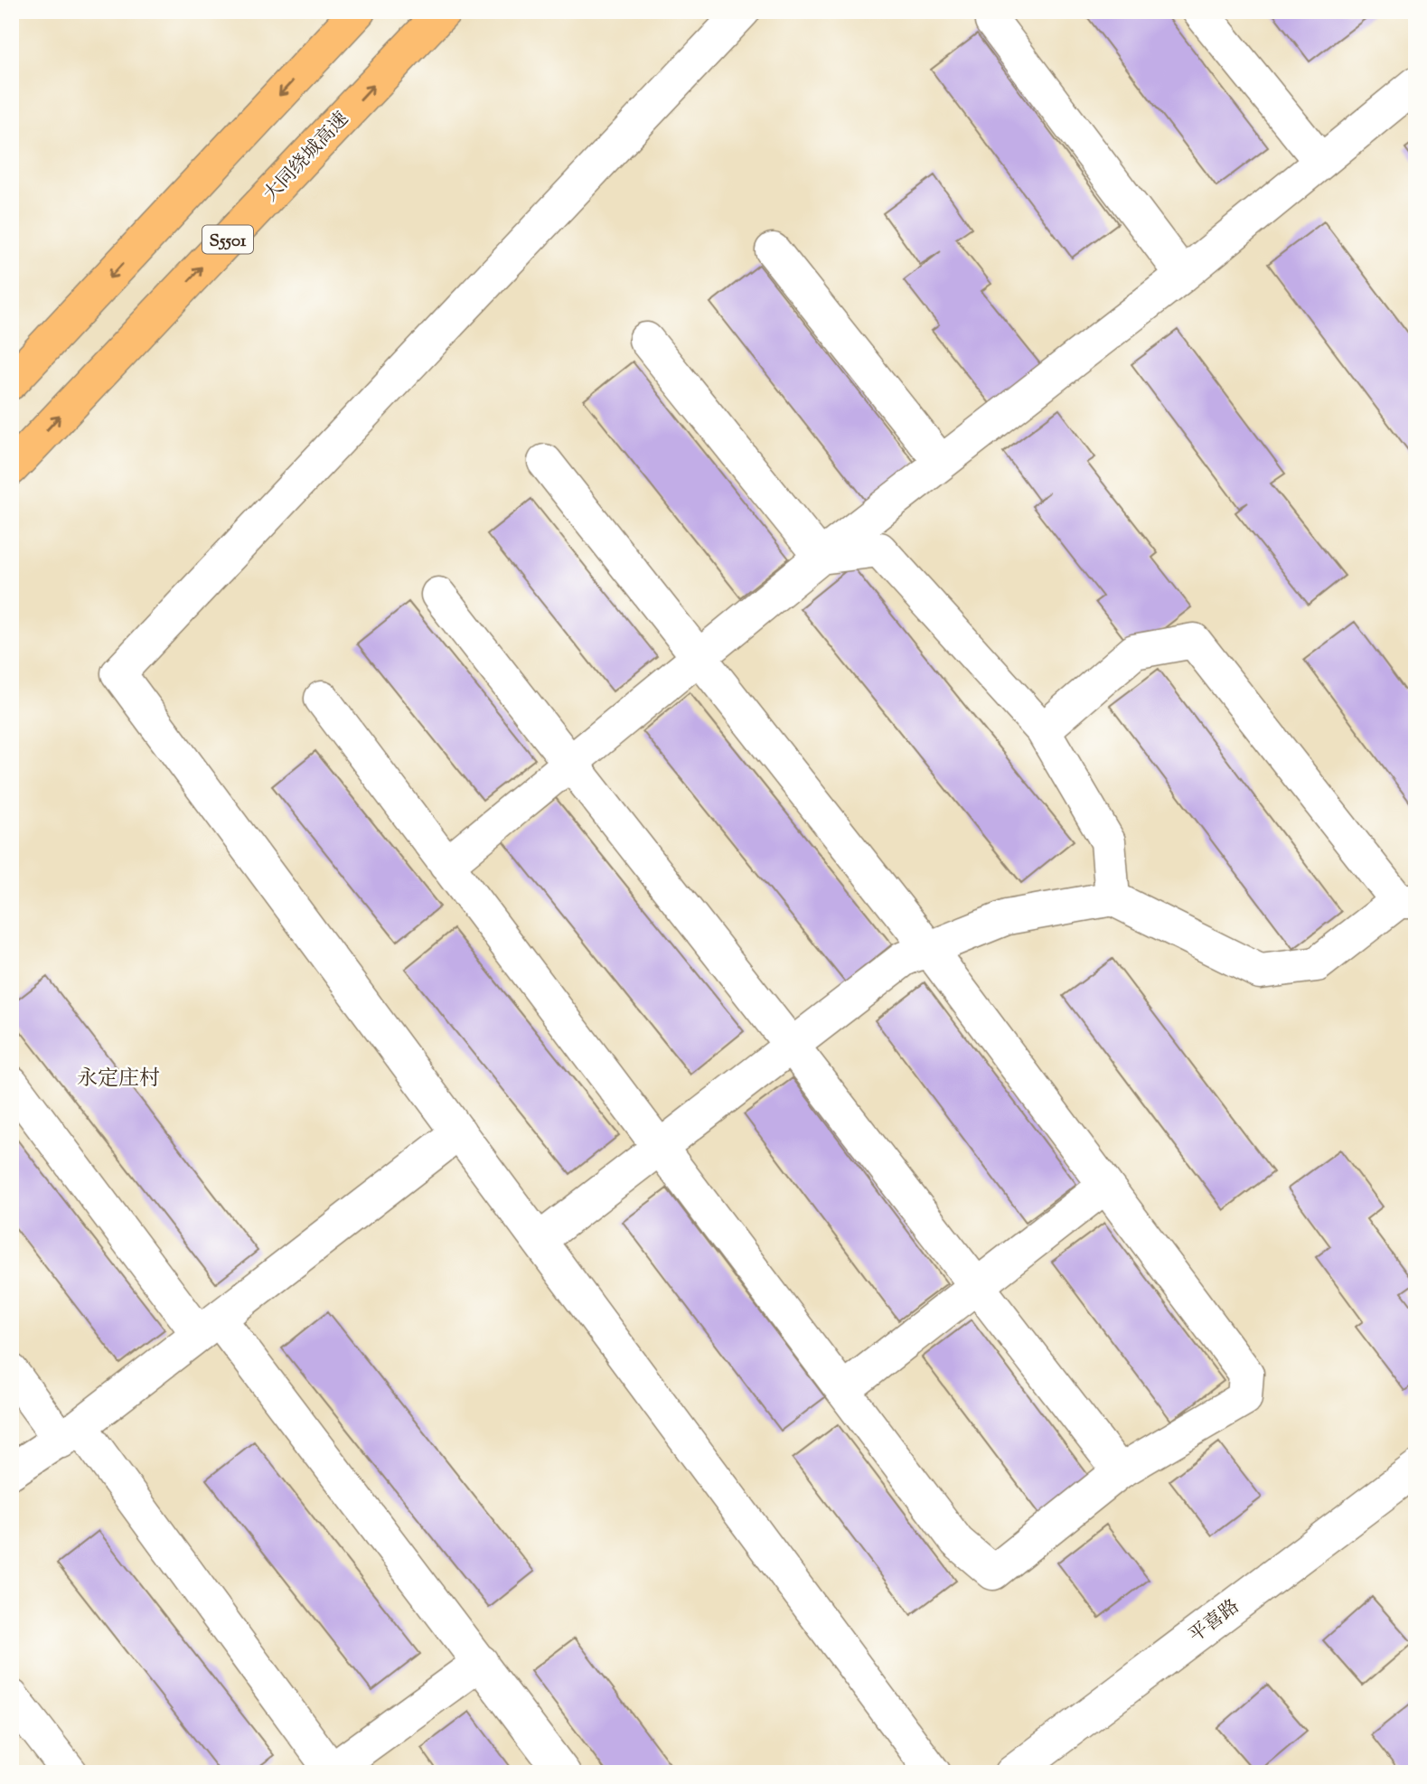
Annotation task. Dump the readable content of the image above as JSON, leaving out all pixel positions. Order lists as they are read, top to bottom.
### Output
{
  "streets": {
    "highway": ["大同绕城高速", "S5501"],
    "street": ["平喜路"]
  },
  "districts": ["永定庄村"]
}
